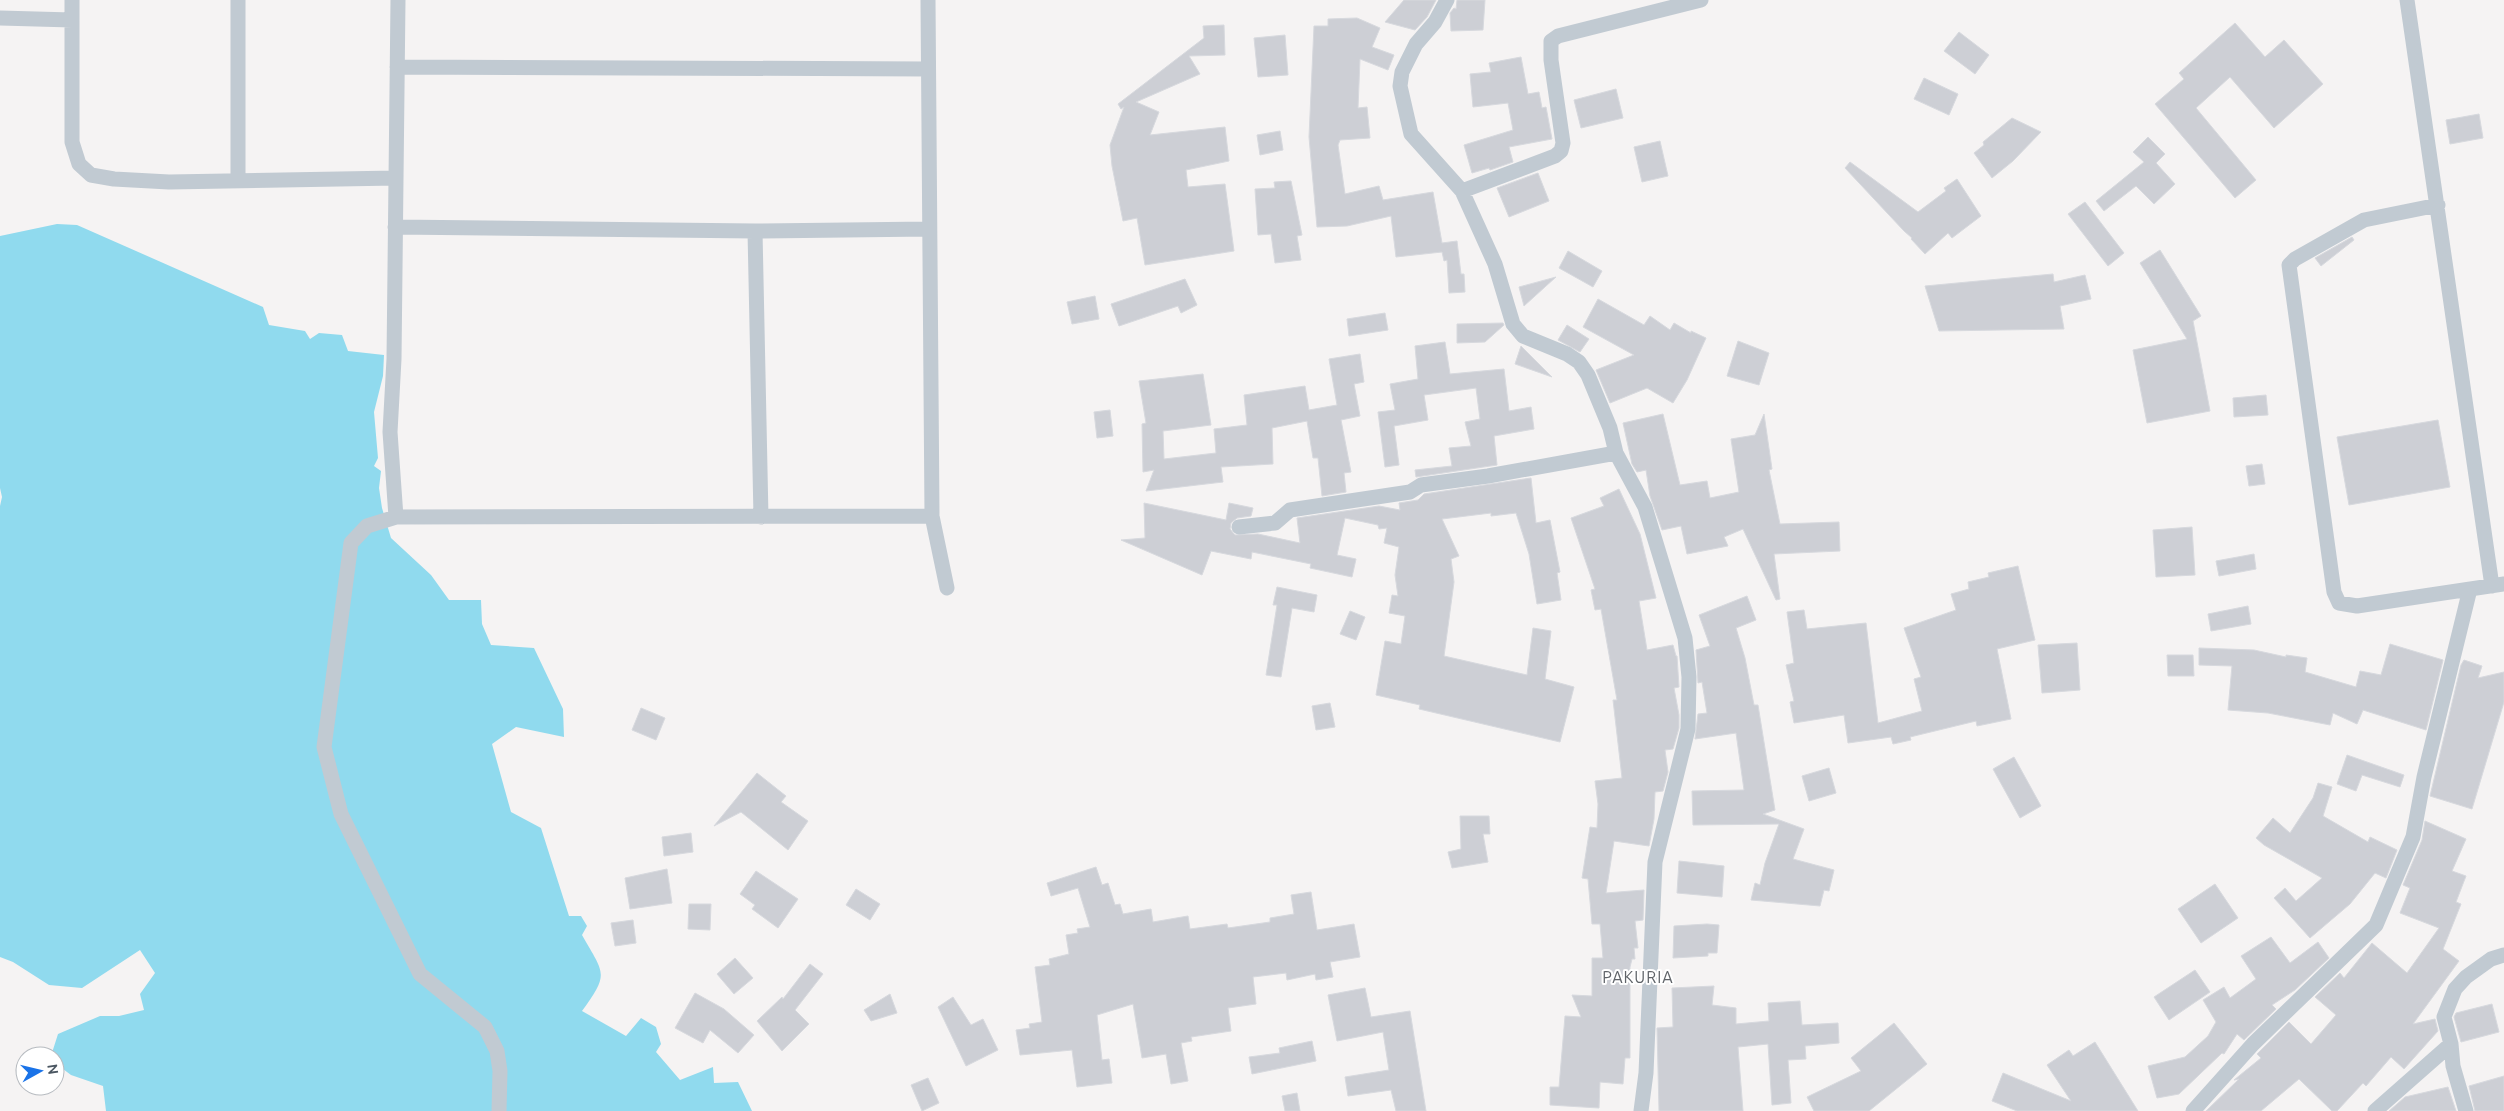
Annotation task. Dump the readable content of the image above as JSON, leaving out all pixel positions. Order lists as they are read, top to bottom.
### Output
{
  "districts": ["PAKURIA"],
  "north": "right"
}
